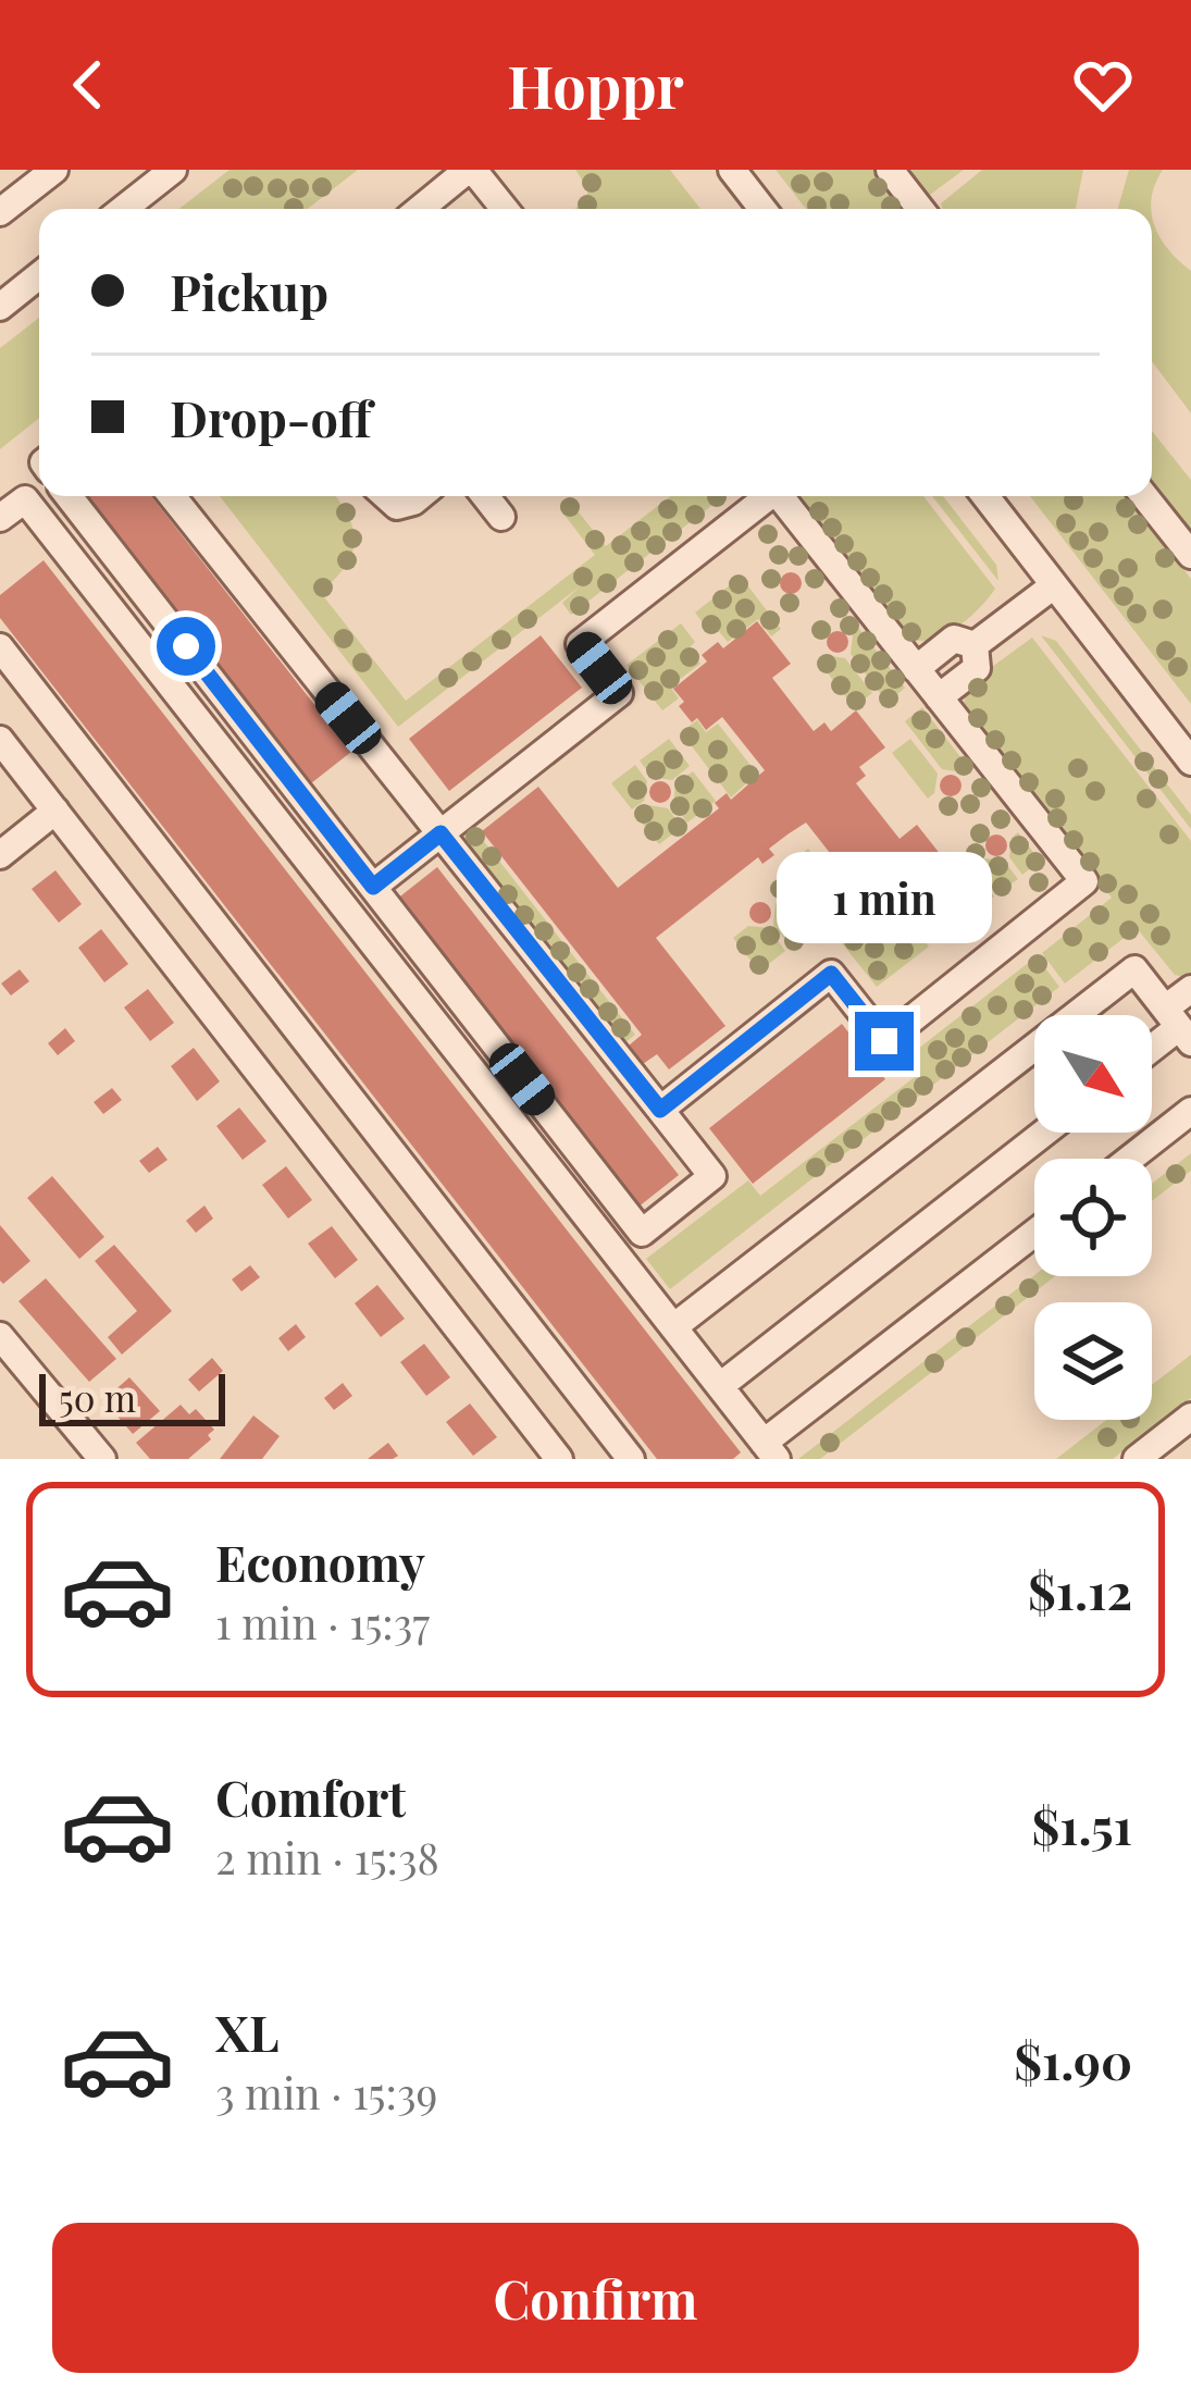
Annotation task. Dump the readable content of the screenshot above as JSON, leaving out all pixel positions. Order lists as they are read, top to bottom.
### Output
{
  "scale_bar": "50 m",
  "north": "bottom right",
  "page": {
    "header": "Hoppr",
    "banner": ["Pickup", "Drop-off"],
    "bubble": "1 min",
    "scale": "50 m",
    "list": [
      {
        "name": "Economy",
        "note": "1 min · 15:37",
        "value": "$1.12"
      },
      {
        "name": "Comfort",
        "note": "2 min · 15:38",
        "value": "$1.51"
      },
      {
        "name": "XL",
        "note": "3 min · 15:39",
        "value": "$1.90"
      }
    ],
    "buttons": "Confirm"
  }
}
